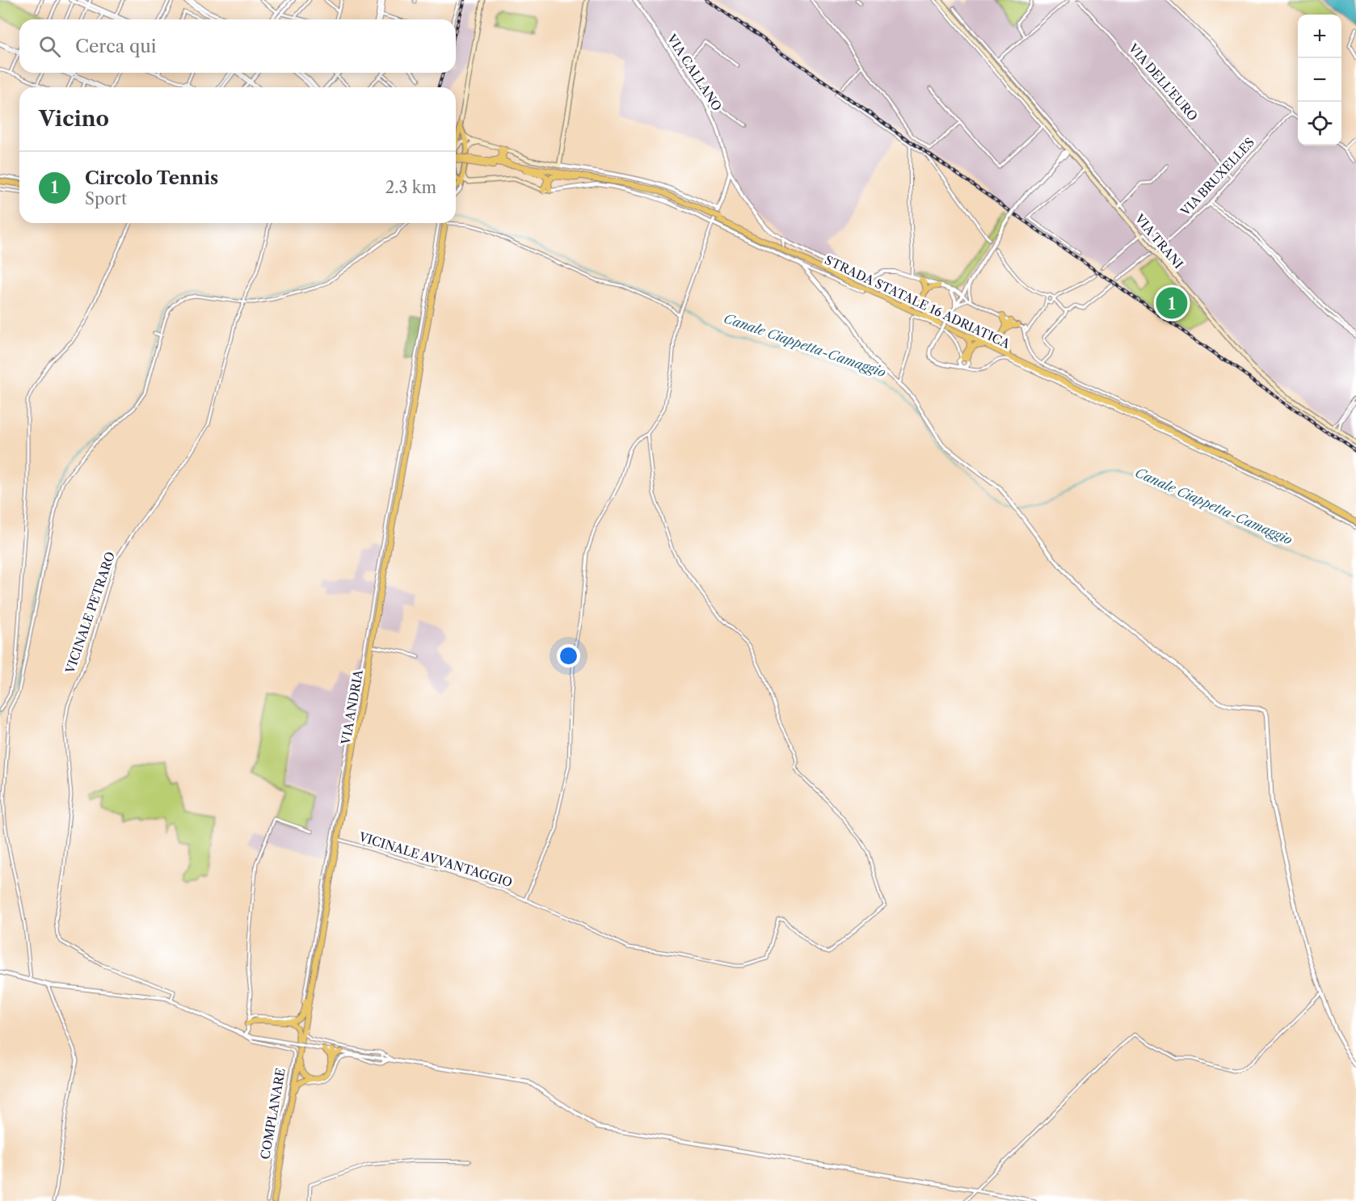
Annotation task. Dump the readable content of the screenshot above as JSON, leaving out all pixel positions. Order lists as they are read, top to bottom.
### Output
{
  "streets": {
    "highway": ["STRADA STATALE 16 ADRIATICA"],
    "main road": ["VIA TRANI"],
    "street": [
      "VIA CALLANO",
      "VIA DELL'EURO",
      "VIA BRUXELLES",
      "VICINALE PETRARO",
      "VIA ANDRIA",
      "VICINALE AVVANTAGGIO",
      "COMPLANARE"
    ]
  },
  "crossings": [
    ["VIA DELL'EURO", "VIA BRUXELLES"],
    ["VIA BRUXELLES", "VIA TRANI"],
    ["VIA ANDRIA", "VICINALE AVVANTAGGIO"]
  ],
  "water": ["Canale Ciappetta-Camaggio"],
  "page": {
    "map_buttons": ["+", "−"],
    "search": "Cerca qui",
    "heading": "Vicino",
    "list": [
      {
        "mark": "1",
        "name": "Circolo Tennis",
        "note": "Sport",
        "value": "2.3 km"
      }
    ],
    "pins": "1"
  }
}
